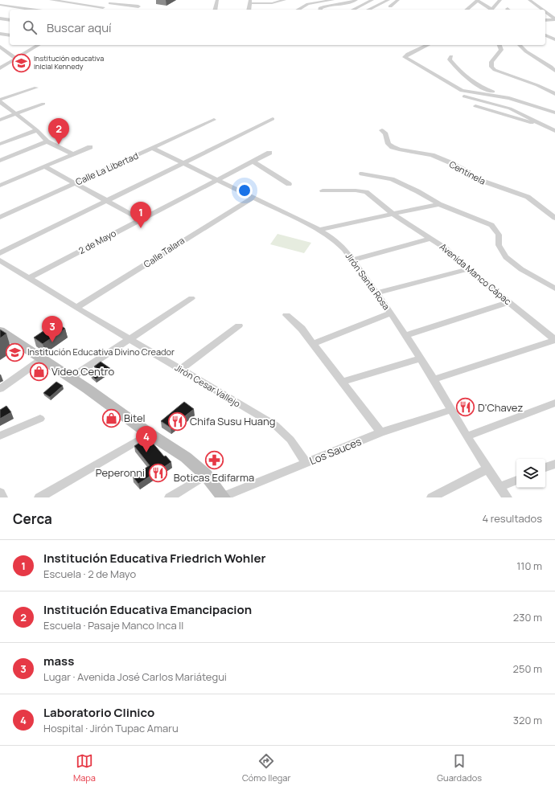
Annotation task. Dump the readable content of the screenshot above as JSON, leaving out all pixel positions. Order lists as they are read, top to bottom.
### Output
{
  "streets": {
    "street": [
      "Calle La Libertad",
      "Centinela",
      "2 de Mayo",
      "Calle Talara",
      "Avenida Manco Cápac",
      "Jirón Santa Rosa",
      "Jirón Cesar Vallejo",
      "Los Sauces"
    ]
  },
  "crossings": [
    ["Calle La Libertad", "Jirón Santa Rosa"],
    ["2 de Mayo", "Jirón Santa Rosa"],
    ["2 de Mayo", "Jirón Cesar Vallejo"],
    ["Calle Talara", "Jirón Santa Rosa"],
    ["Calle Talara", "Jirón Cesar Vallejo"],
    ["Jirón Santa Rosa", "Los Sauces"],
    ["Jirón Cesar Vallejo", "Los Sauces"]
  ],
  "places": {
    "school or university": ["Institución educativa inicial Kennedy", "Institución Educativa Divino Creador"],
    "shop": ["Video Centro", "Bitel"],
    "restaurant": ["D'Chavez", "Chifa Susu Huang", "Peperonni"],
    "pharmacy": ["Boticas Edifarma"]
  },
  "page": {
    "search": "Buscar aquí",
    "pins": [
      "2",
      "1",
      "3",
      "4"
    ],
    "heading": ["Cerca", "4 resultados"],
    "list": [
      {
        "mark": "1",
        "name": "Institución Educativa Friedrich Wohler",
        "note": "Escuela · 2 de Mayo",
        "value": "110 m"
      },
      {
        "mark": "2",
        "name": "Institución Educativa Emancipacion",
        "note": "Escuela · Pasaje Manco Inca II",
        "value": "230 m"
      },
      {
        "mark": "3",
        "name": "mass",
        "note": "Lugar · Avenida José Carlos Mariátegui",
        "value": "250 m"
      },
      {
        "mark": "4",
        "name": "Laboratorio Clinico",
        "note": "Hospital · Jirón Tupac Amaru",
        "value": "320 m"
      }
    ],
    "nav": ["Mapa", "Cómo llegar", "Guardados"]
  }
}
